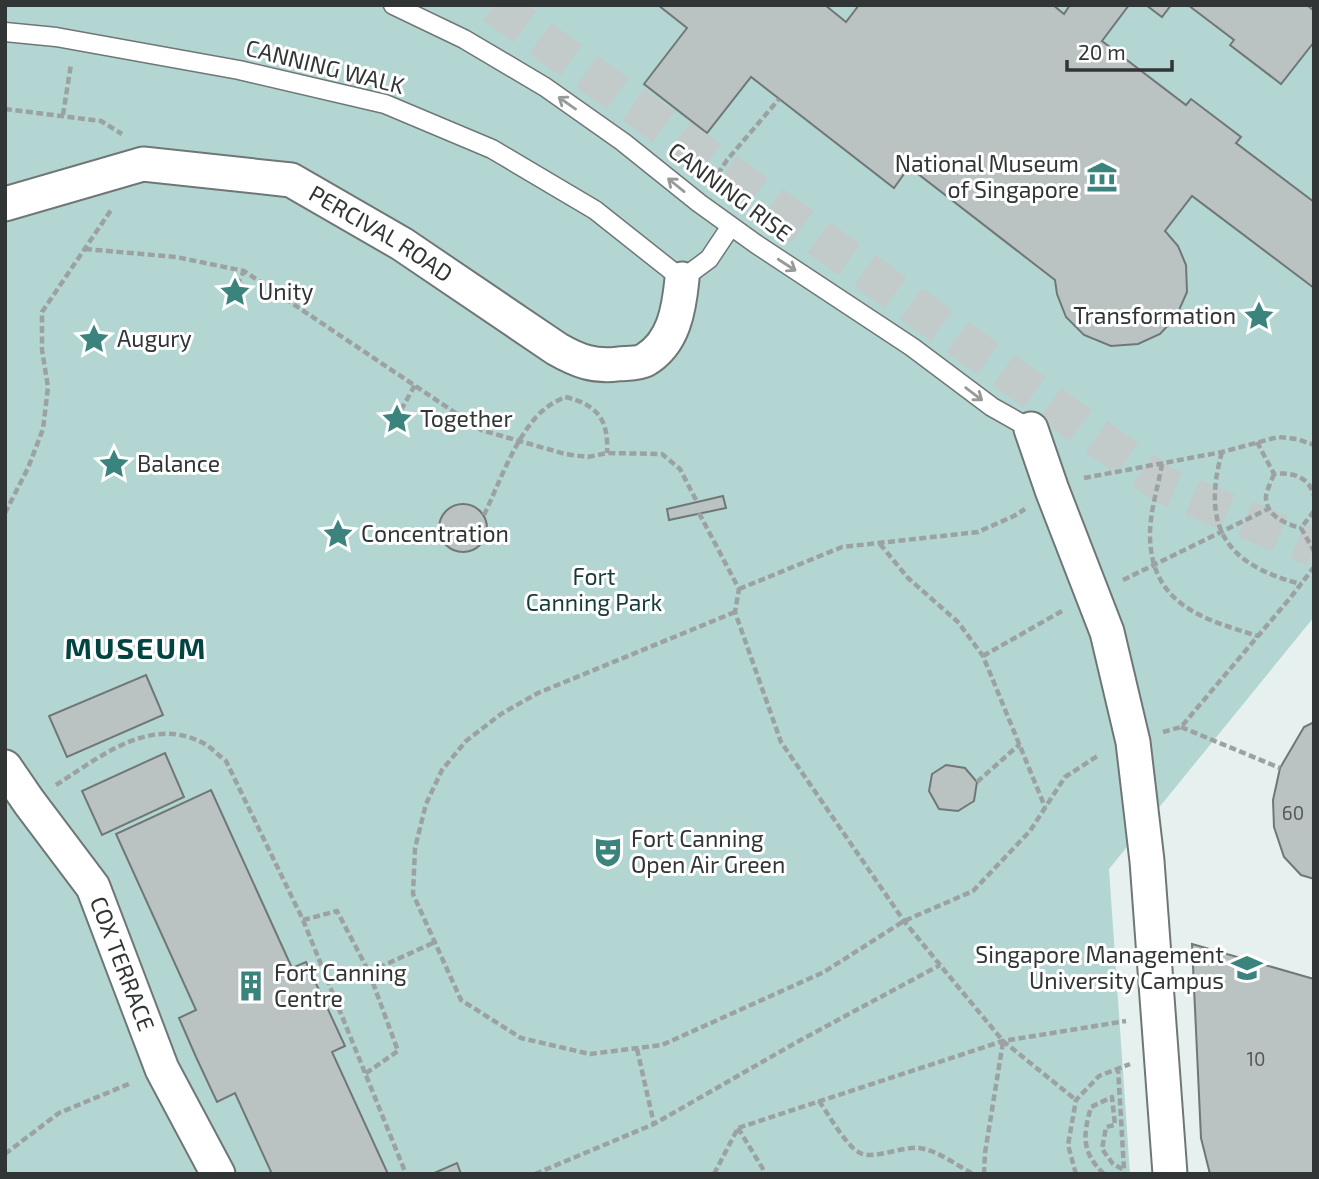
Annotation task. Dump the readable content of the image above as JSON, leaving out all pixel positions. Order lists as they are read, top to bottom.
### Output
{
  "streets": {
    "street": ["PERCIVAL ROAD", "COX TERRACE"],
    "lane": ["CANNING WALK", "CANNING RISE"]
  },
  "crossings": [
    ["CANNING WALK", "PERCIVAL ROAD"]
  ],
  "districts": ["MUSEUM"],
  "parks": ["Fort Canning Park"],
  "places": {
    "museum": ["National Museum of Singapore"],
    "place": [
      "Unity",
      "Transformation",
      "Augury",
      "Together",
      "Balance",
      "Concentration"
    ],
    "theatre": ["Fort Canning Open Air Green"],
    "school or university": ["Singapore Management University Campus"],
    "building": ["Fort Canning Centre"]
  },
  "house_numbers": ["60", "10"],
  "scale_bar": "20 m"
}
